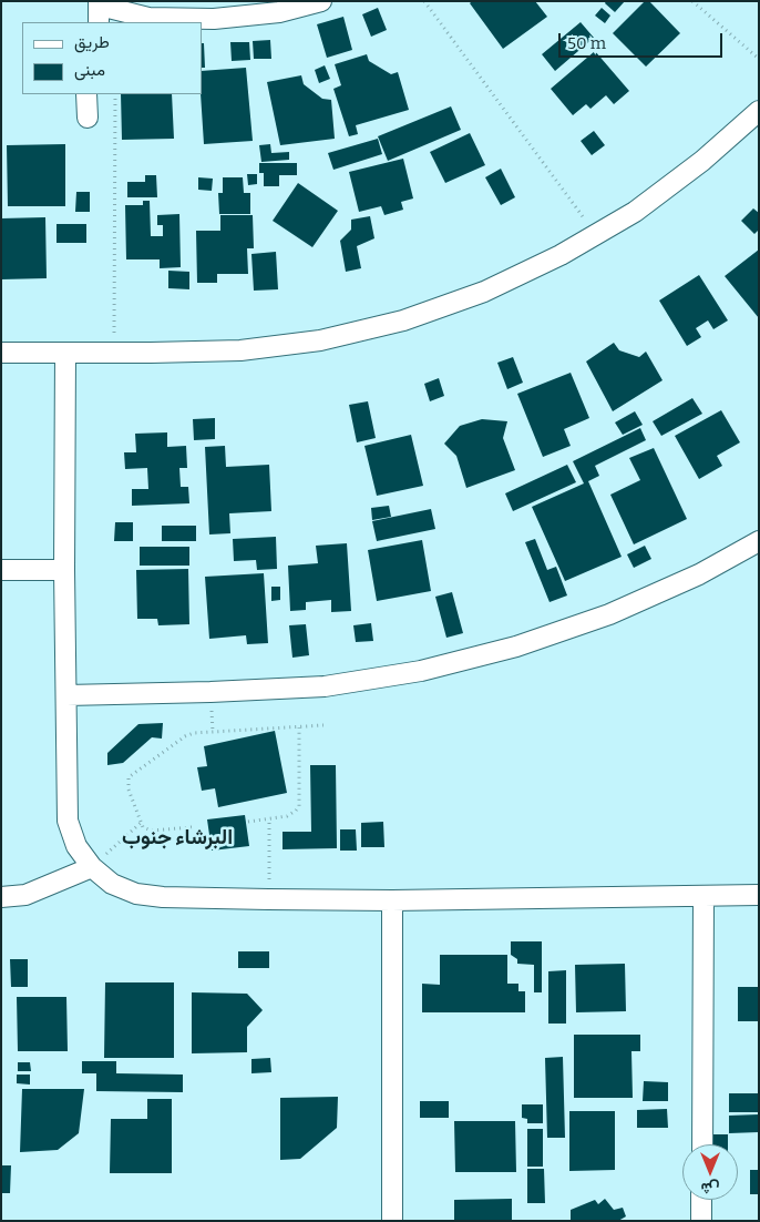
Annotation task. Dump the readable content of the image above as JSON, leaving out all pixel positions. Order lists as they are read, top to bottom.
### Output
{
  "districts": ["البرشاء جنوب"],
  "legend": ["طريق", "مبنى"],
  "scale_bar": "50 m",
  "north": "bottom"
}
